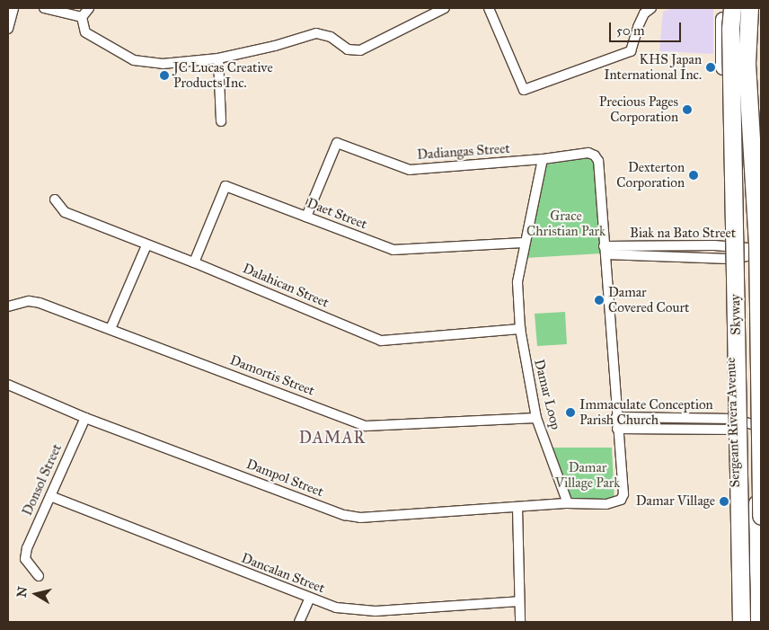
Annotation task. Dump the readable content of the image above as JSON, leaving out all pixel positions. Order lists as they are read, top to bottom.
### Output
{
  "streets": {
    "highway": ["Skyway"],
    "main road": ["Sergeant Rivera Avenue"],
    "street": [
      "Dadiangas Street",
      "Daet Street",
      "Biak na Bato Street",
      "Dalahican Street",
      "Damortis Street",
      "Damar Loop",
      "Dampol Street",
      "Donsol Street",
      "Dancalan Street"
    ]
  },
  "crossings": [
    ["Dadiangas Street", "Daet Street"],
    ["Dadiangas Street", "Biak na Bato Street"],
    ["Dadiangas Street", "Damar Loop"],
    ["Daet Street", "Dalahican Street"],
    ["Daet Street", "Damar Loop"],
    ["Biak na Bato Street", "Sergeant Rivera Avenue"],
    ["Dalahican Street", "Damar Loop"],
    ["Skyway", "Sergeant Rivera Avenue"],
    ["Damortis Street", "Damar Loop"],
    ["Damar Loop", "Dampol Street"],
    ["Dampol Street", "Donsol Street"],
    ["Donsol Street", "Dancalan Street"]
  ],
  "districts": ["DAMAR"],
  "parks": ["Grace Christian Park", "Damar Village Park"],
  "places": [
    "KHS Japan International Inc.",
    "JC Lucas Creative Products Inc.",
    "Precious Pages Corporation",
    "Dexterton Corporation",
    "Damar Covered Court",
    "Immaculate Conception Parish Church",
    "Damar Village"
  ],
  "scale_bar": "50 m",
  "north": "left"
}
